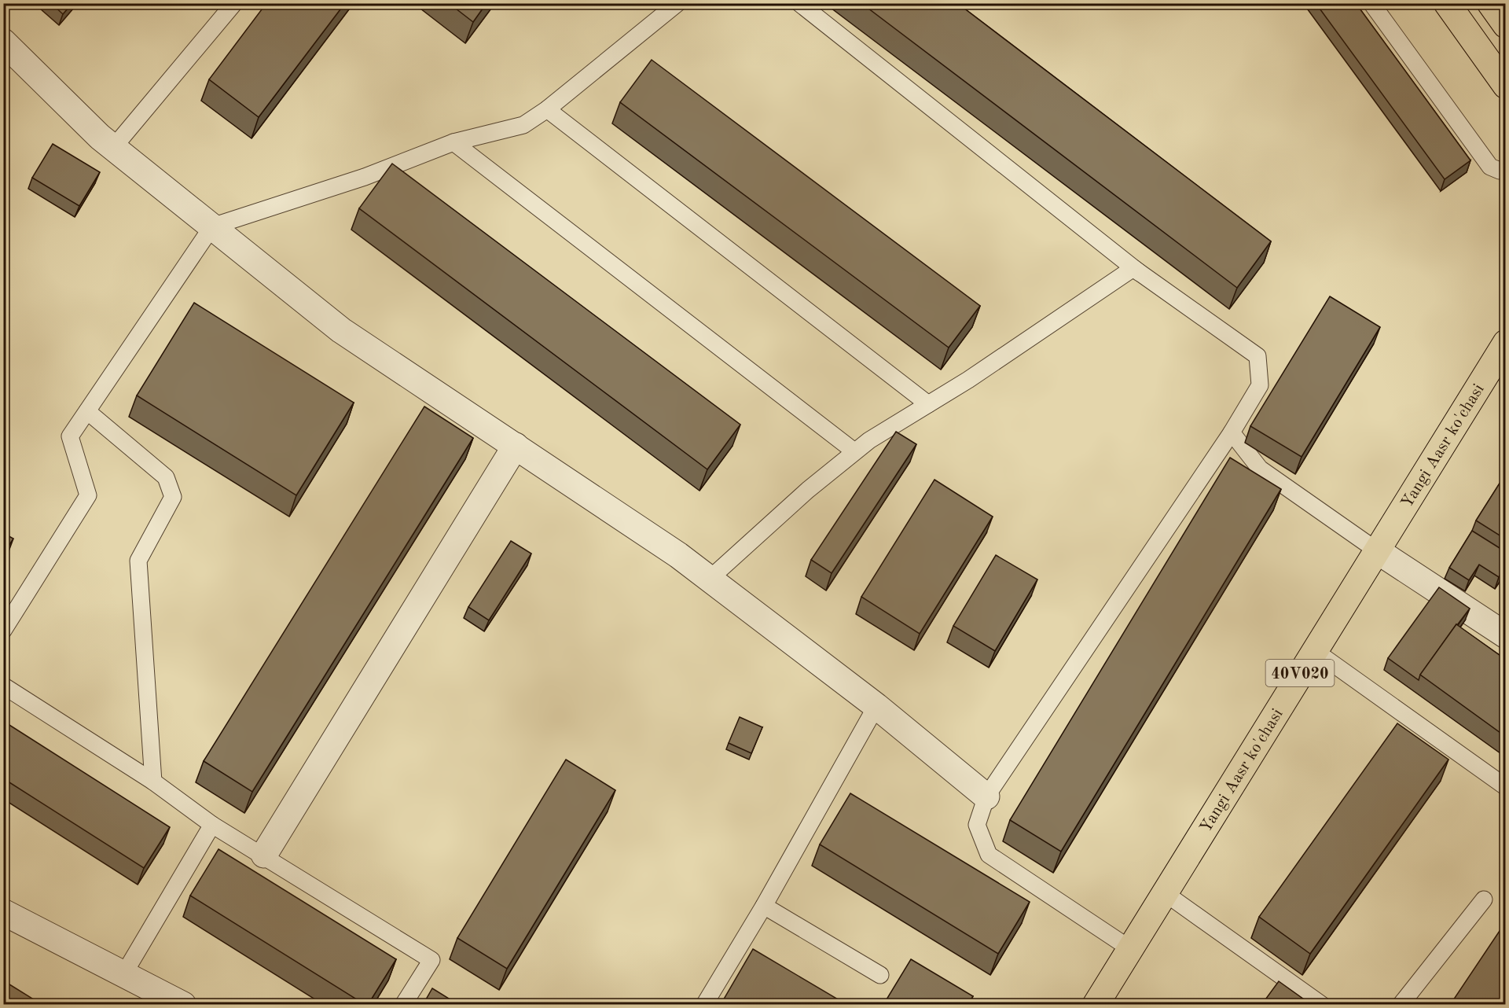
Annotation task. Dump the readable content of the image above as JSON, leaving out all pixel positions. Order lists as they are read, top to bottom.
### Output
{
  "streets": {
    "main road": ["Yangi Aasr ko'chasi", "40V020"]
  }
}
